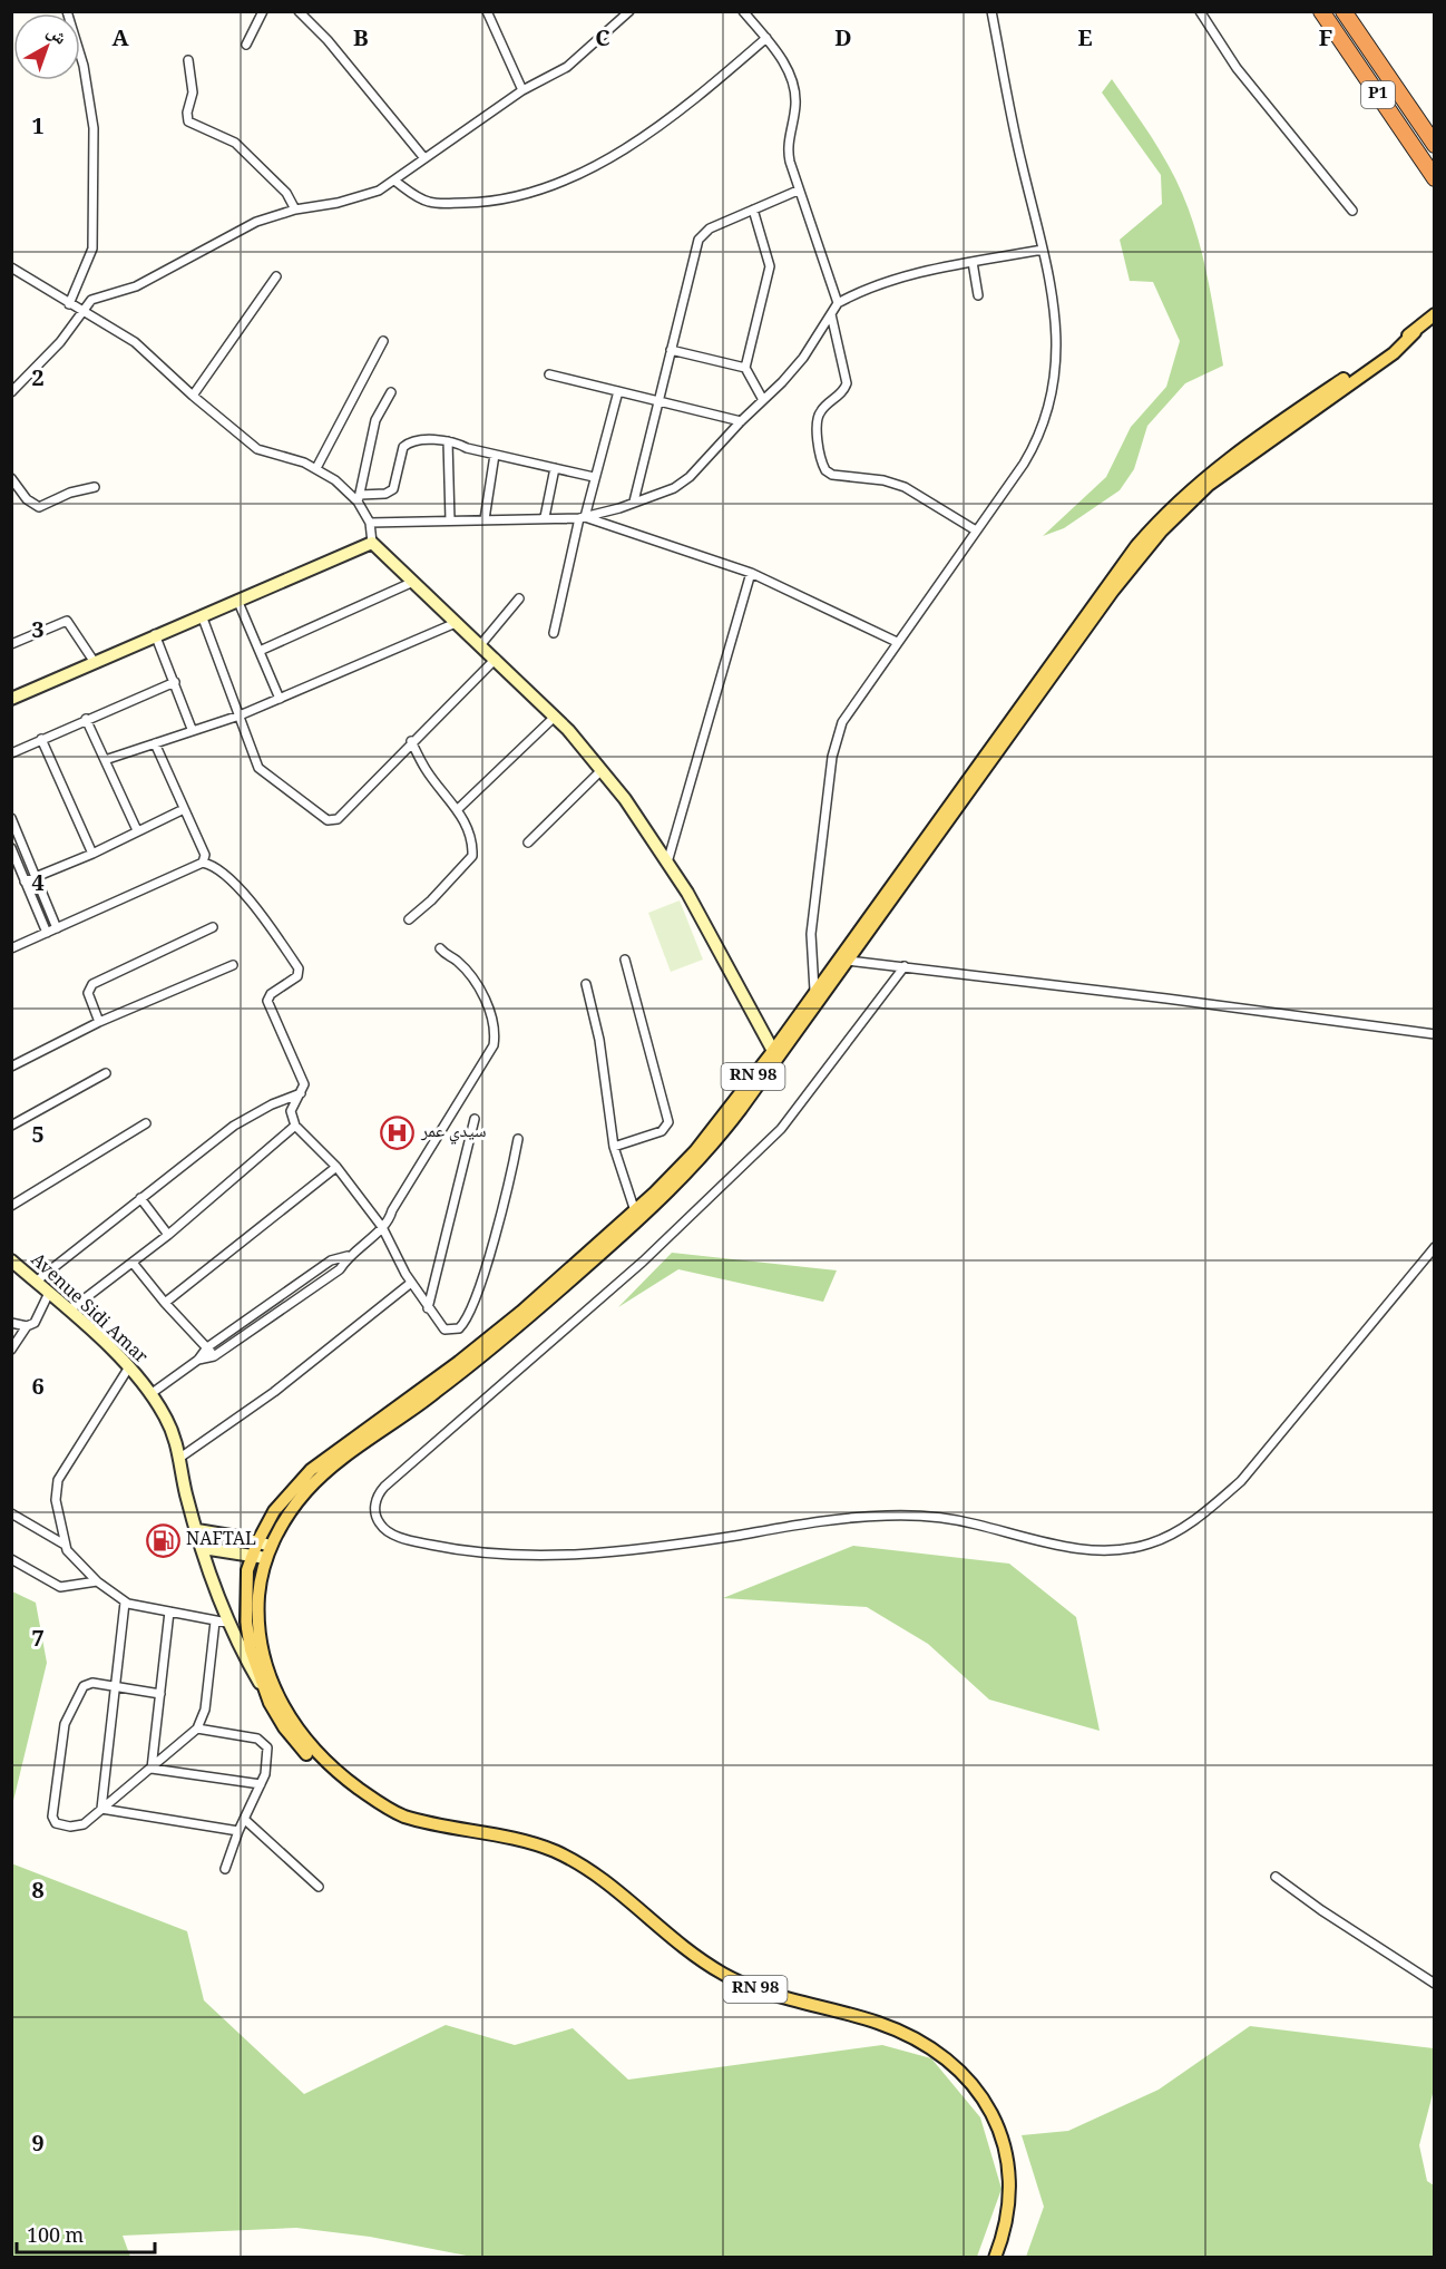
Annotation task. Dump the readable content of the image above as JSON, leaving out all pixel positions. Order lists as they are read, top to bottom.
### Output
{
  "streets": {
    "highway": ["P1"],
    "main road": ["RN 98"],
    "street": ["Avenue Sidi Amar"]
  },
  "crossings": [
    ["RN 98", "Avenue Sidi Amar"]
  ],
  "places": {
    "hospital": ["سيدي عمر"],
    "fuel station": ["NAFTAL"]
  },
  "scale_bar": "100 m",
  "north": "top right",
  "grid": {
    "columns": [
      "A",
      "B",
      "C",
      "D",
      "E",
      "F"
    ],
    "rows": [
      "1",
      "2",
      "3",
      "4",
      "5",
      "6",
      "7",
      "8",
      "9"
    ]
  }
}
